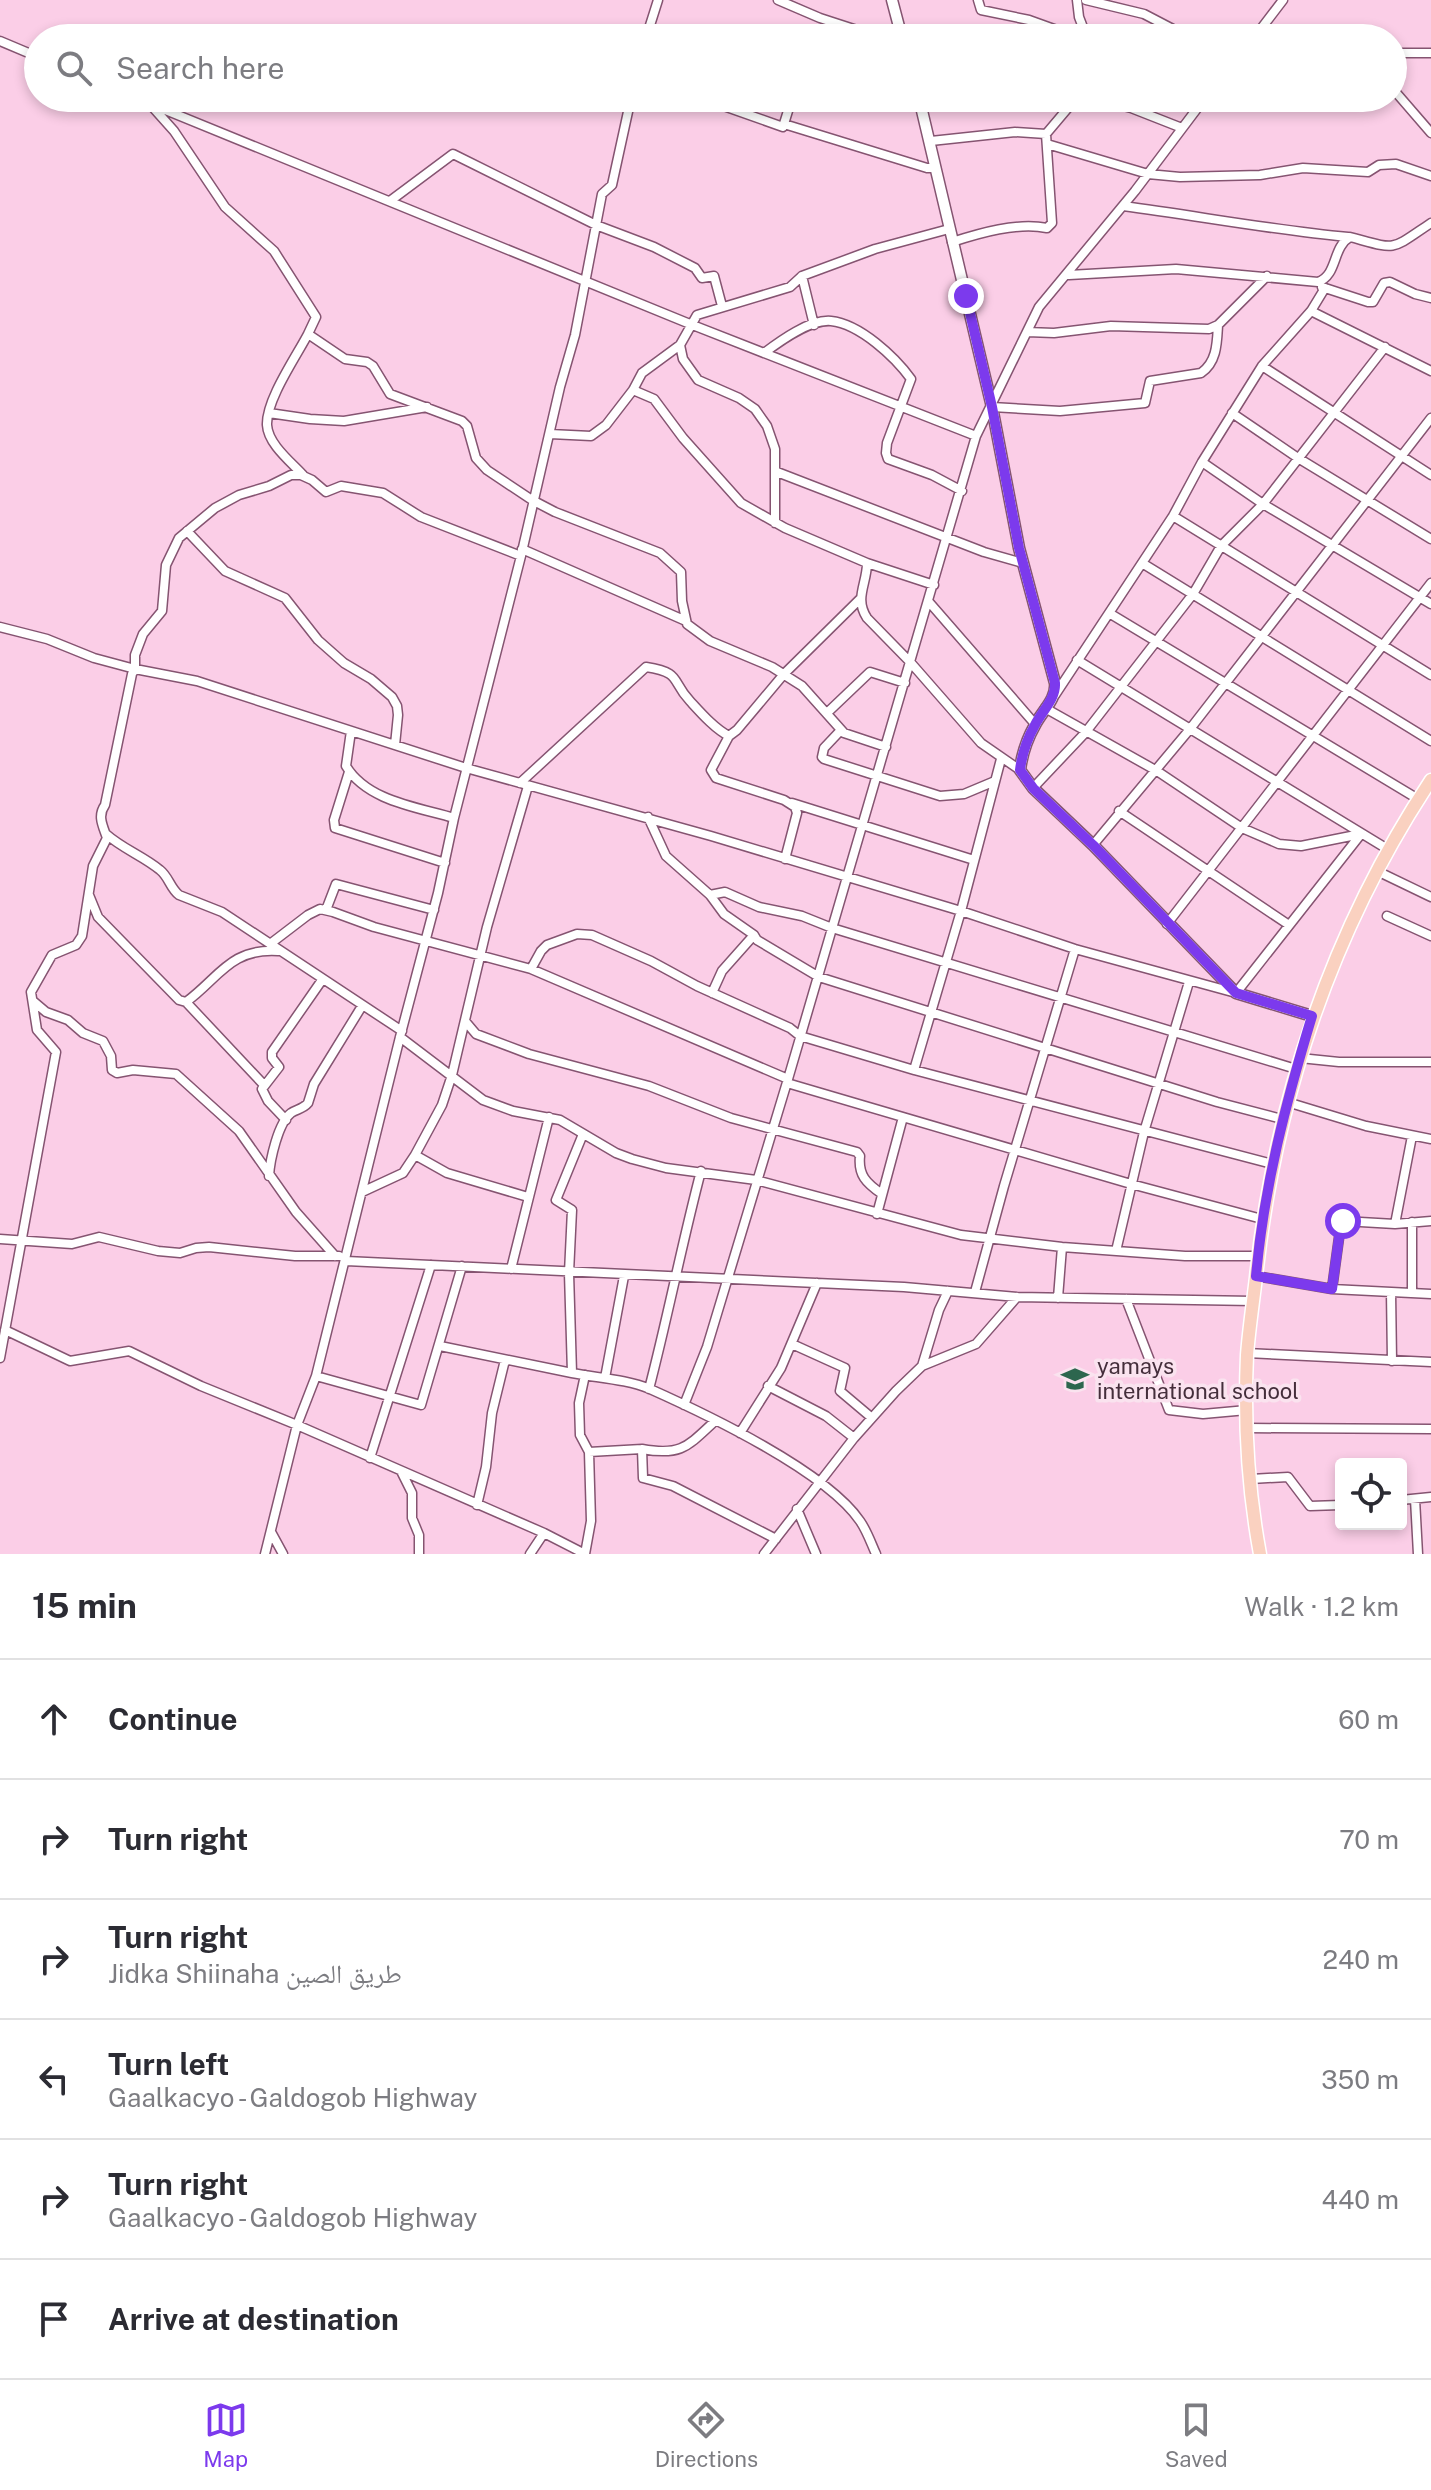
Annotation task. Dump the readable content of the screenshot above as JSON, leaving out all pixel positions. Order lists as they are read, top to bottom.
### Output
{
  "places": {
    "school or university": ["yamays international school"]
  },
  "page": {
    "search": "Search here",
    "heading": ["15 min", "Walk · 1.2 km"],
    "list": [
      ["Continue", "60 m"],
      ["Turn right", "70 m"],
      ["Turn right", "Jidka Shiinaha طريق الصين", "240 m"],
      ["Turn left", "Gaalkacyo - Galdogob Highway", "350 m"],
      ["Turn right", "Gaalkacyo - Galdogob Highway", "440 m"],
      "Arrive at destination"
    ],
    "nav": ["Map", "Directions", "Saved"]
  }
}
